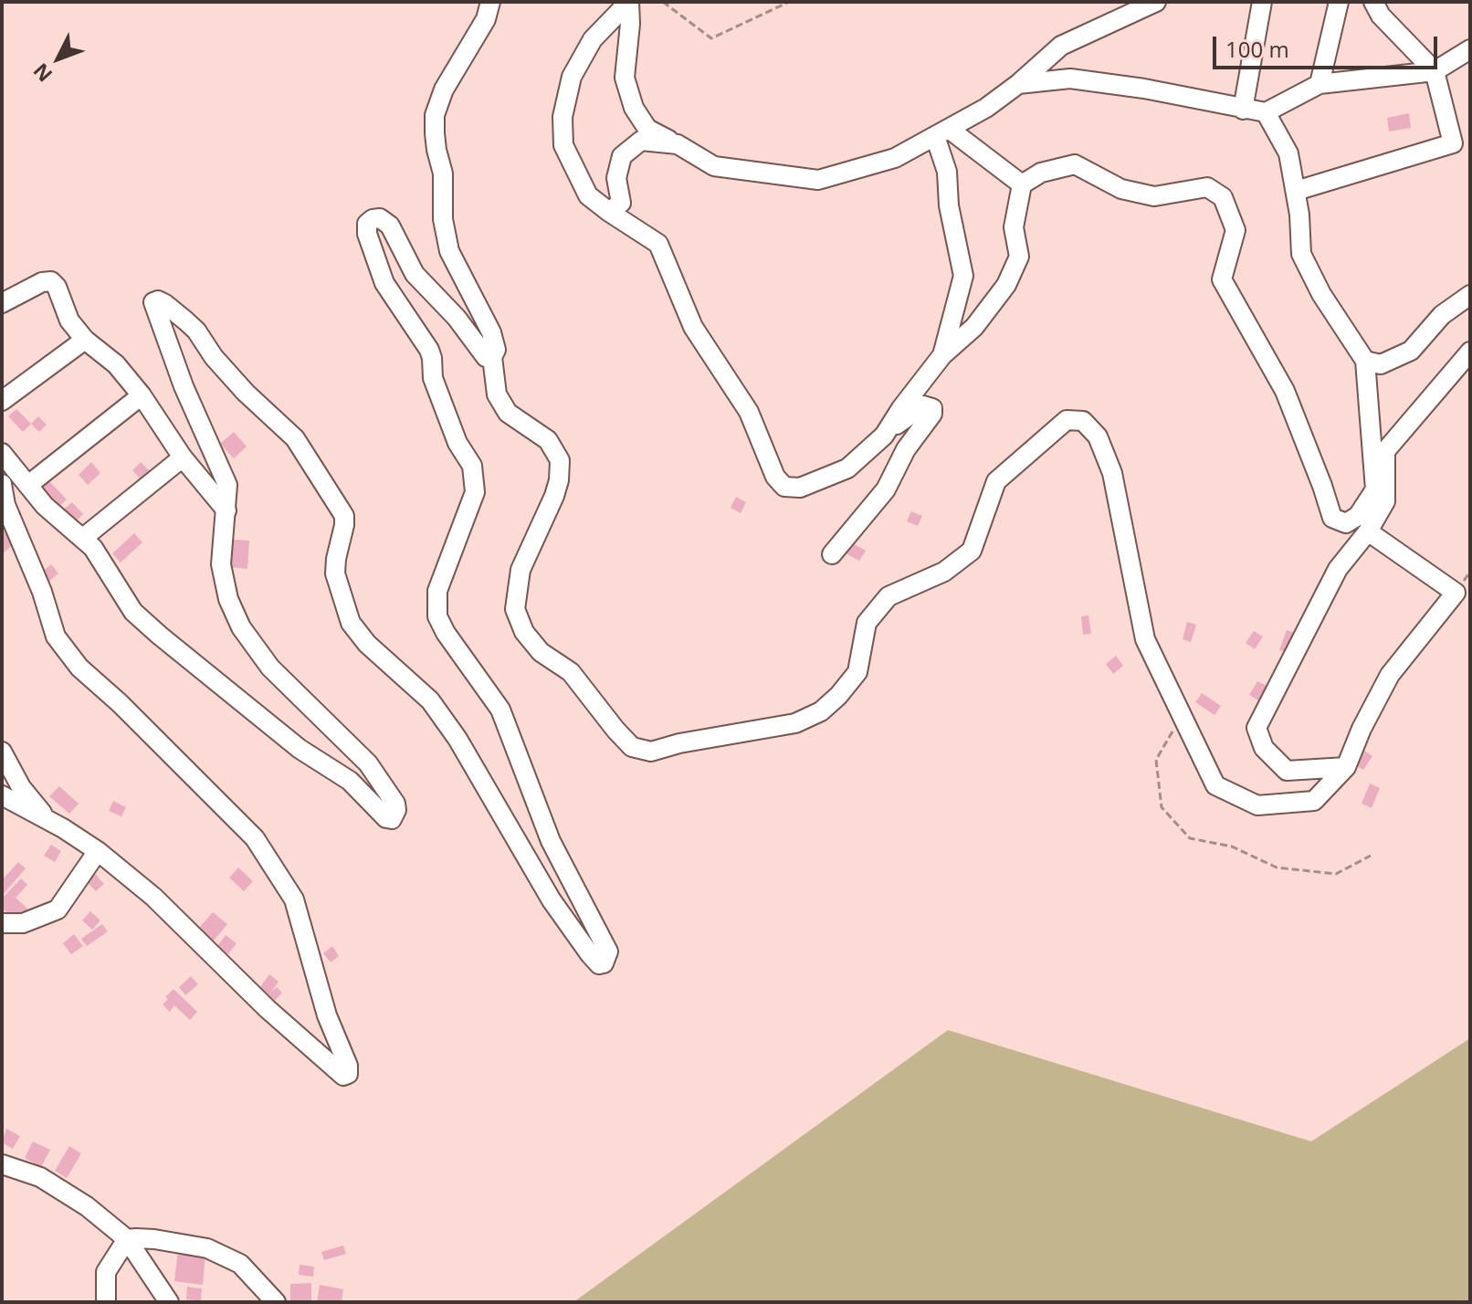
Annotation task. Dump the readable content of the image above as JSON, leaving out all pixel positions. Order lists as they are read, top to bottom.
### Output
{
  "scale_bar": "100 m",
  "north": "bottom left"
}
